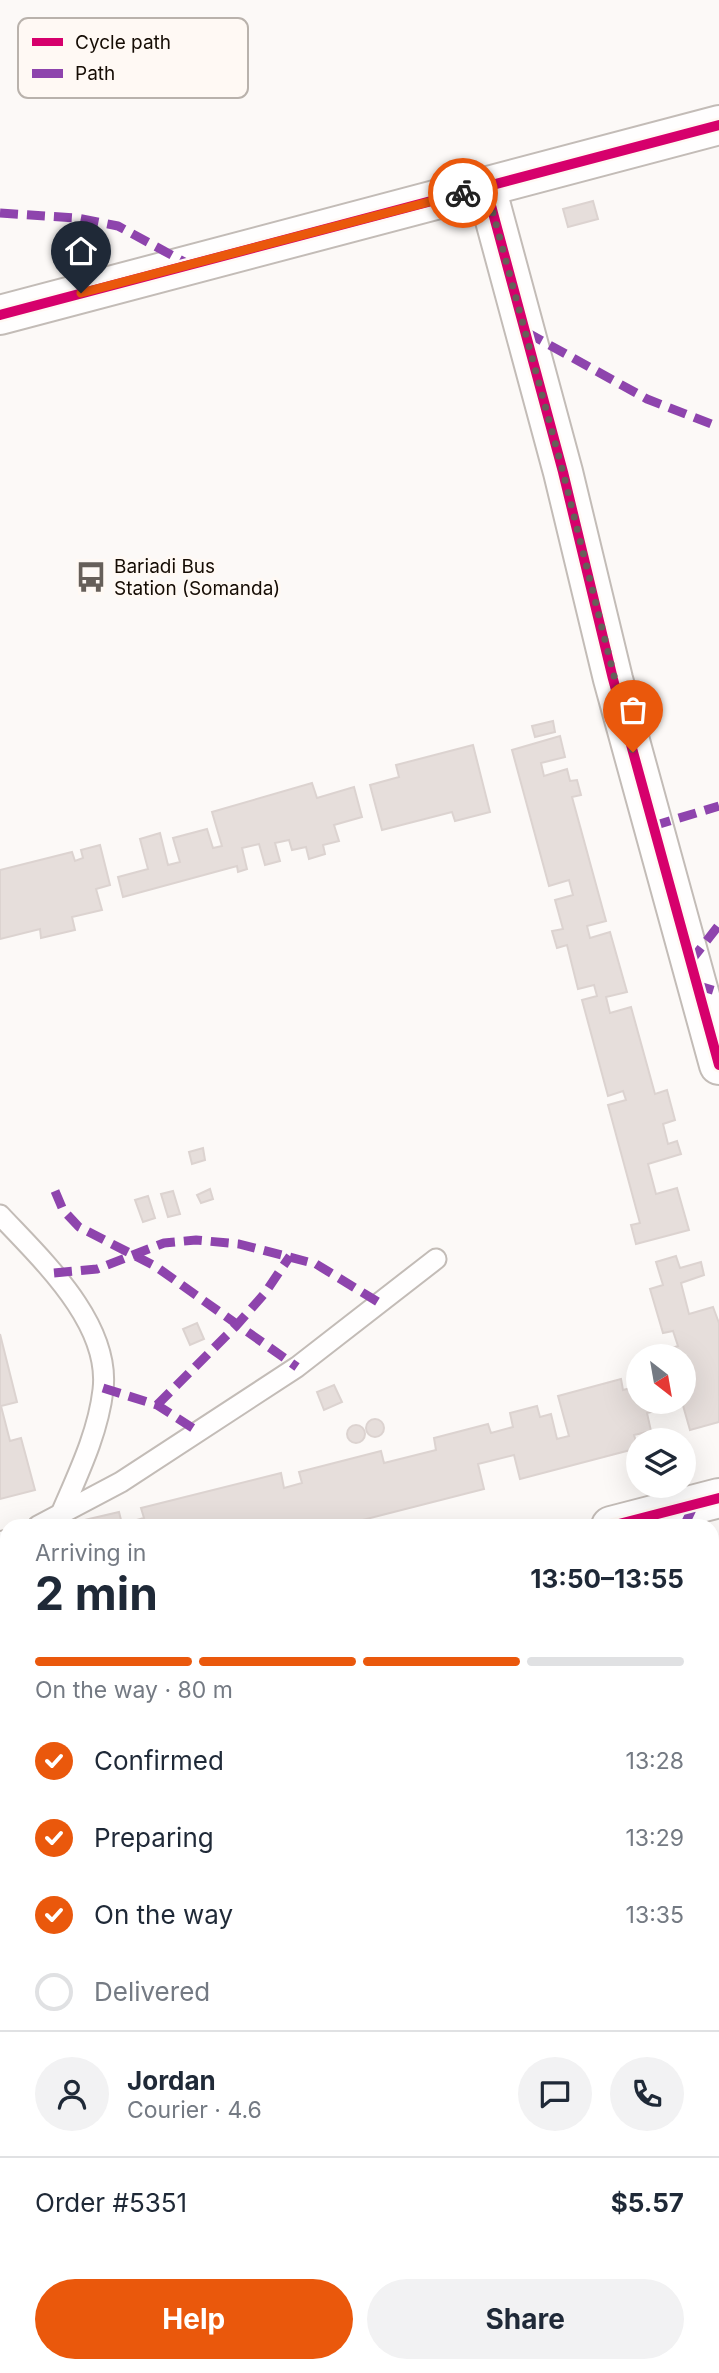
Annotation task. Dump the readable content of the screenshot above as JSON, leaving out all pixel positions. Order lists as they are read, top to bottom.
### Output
{
  "places": {
    "bus stop": ["Bariadi Bus Station (Somanda)"]
  },
  "legend": ["Cycle path", "Path"],
  "north": "bottom right",
  "page": {
    "heading": ["2 min", "Arriving in", "13:50–13:55"],
    "panel": [
      "Jordan",
      "Courier · 4.6",
      "Order #5351",
      "$5.57"
    ],
    "bar": "On the way · 80 m",
    "list": [
      ["Confirmed", "13:28"],
      ["Preparing", "13:29"],
      ["On the way", "13:35"],
      "Delivered"
    ],
    "buttons": ["Help", "Share"]
  }
}
